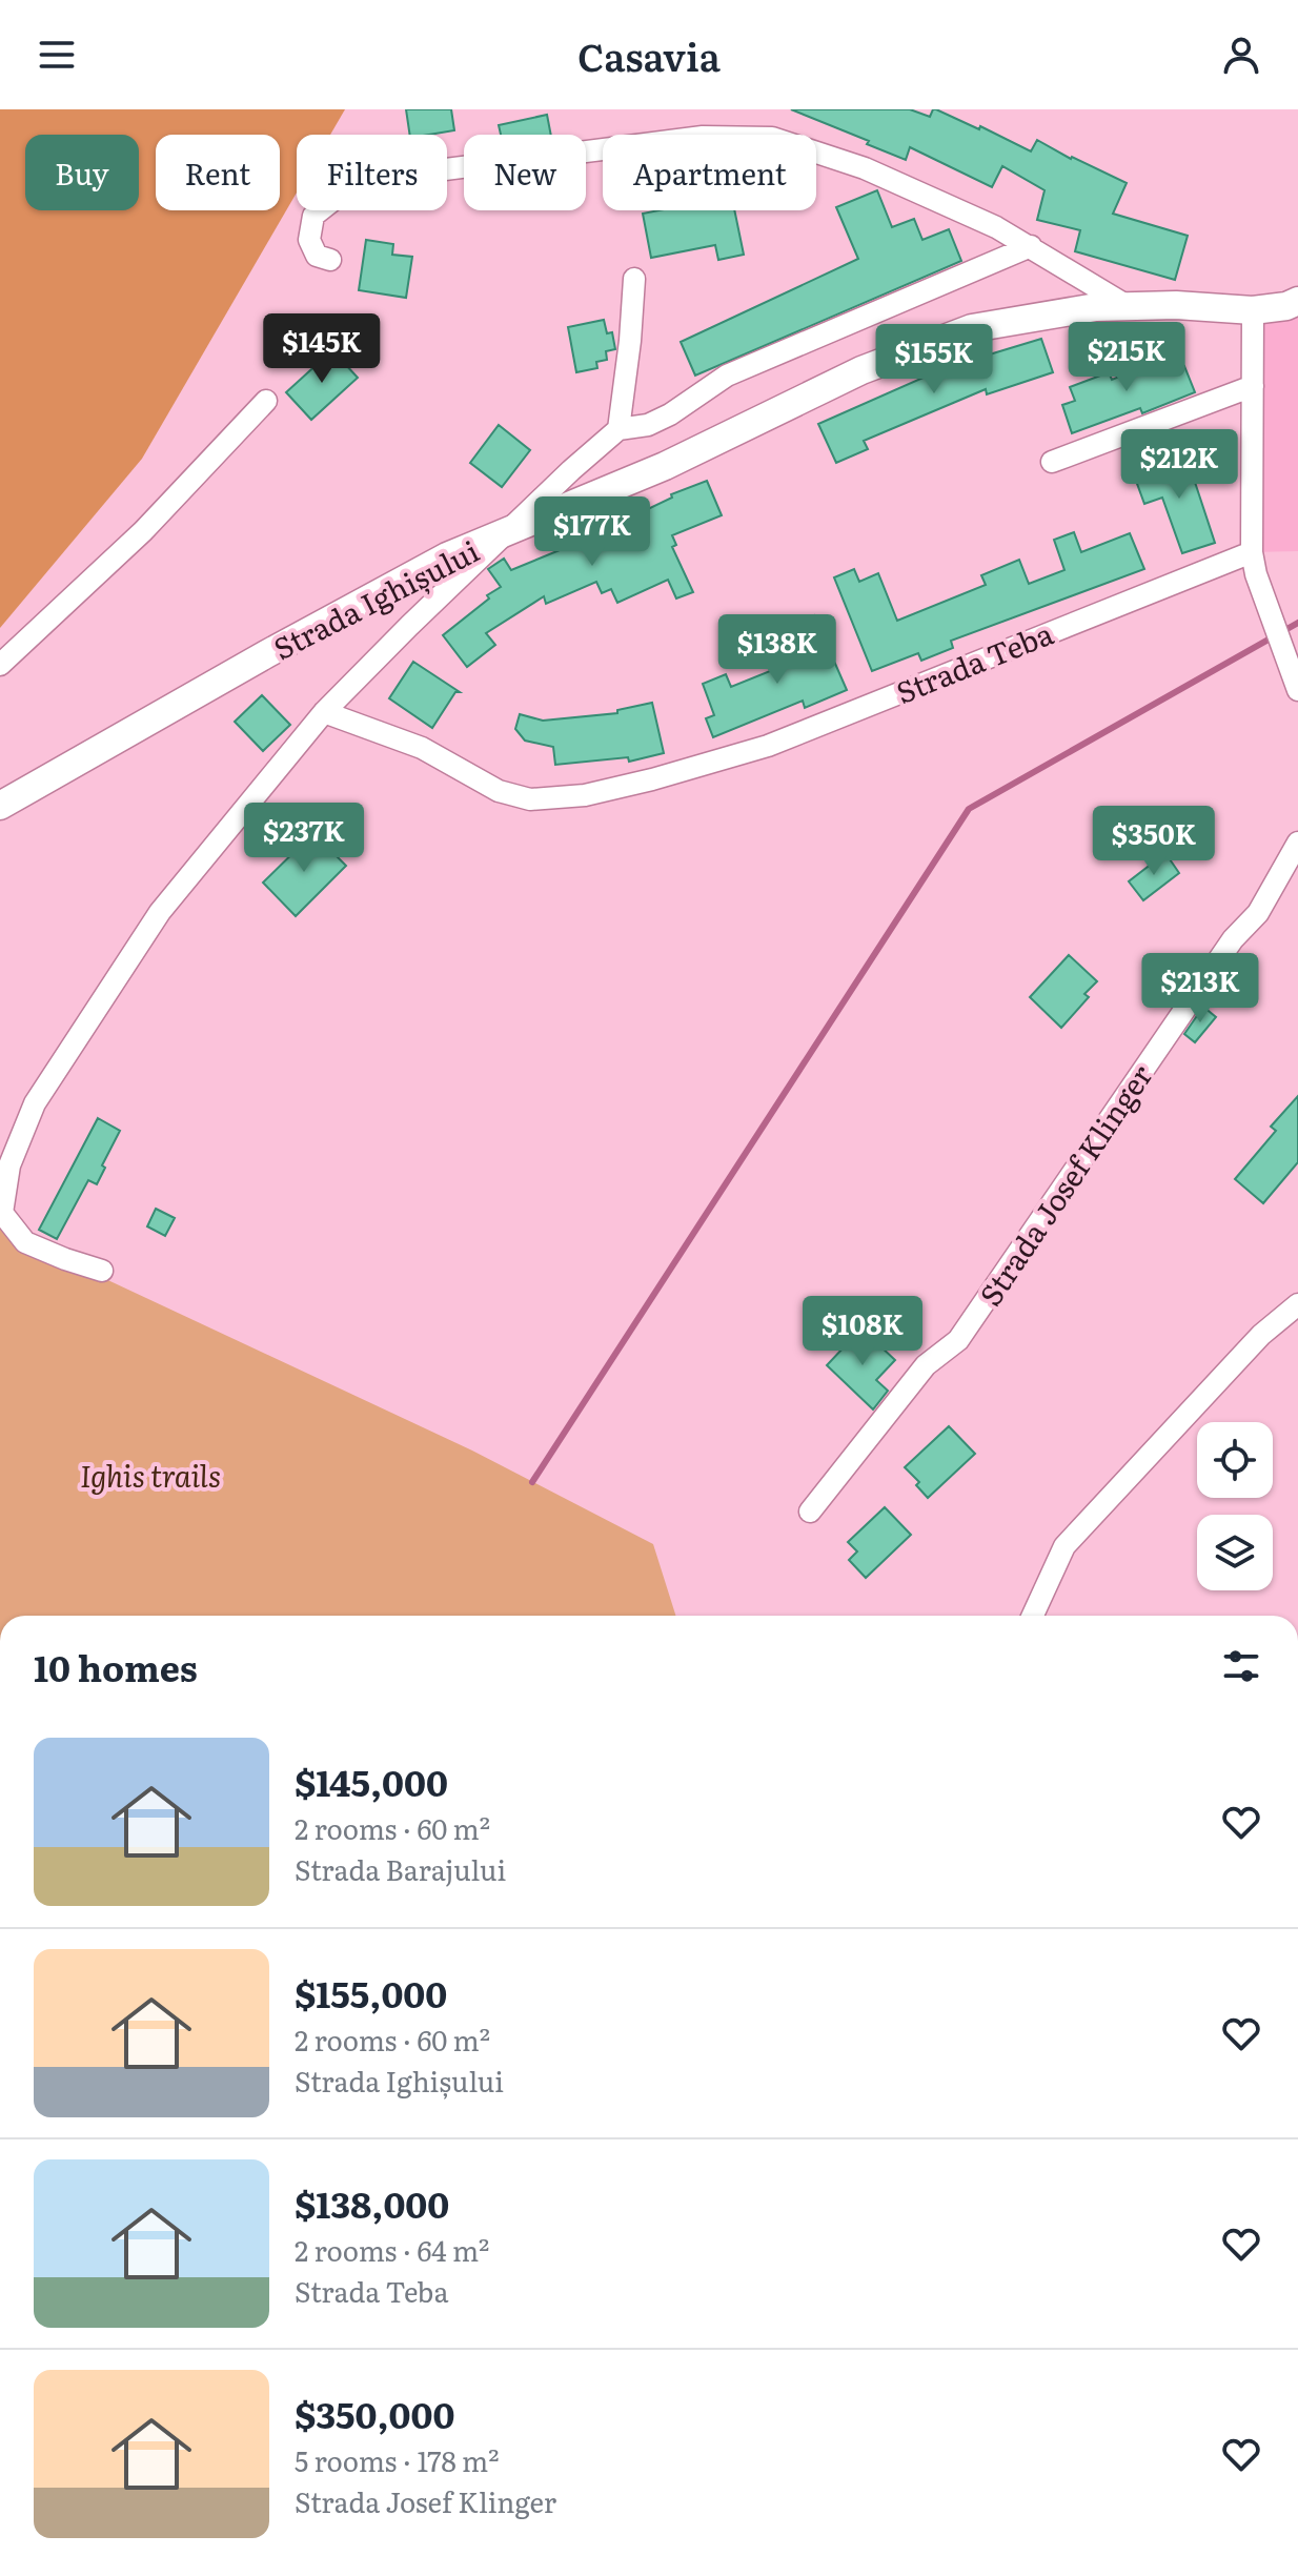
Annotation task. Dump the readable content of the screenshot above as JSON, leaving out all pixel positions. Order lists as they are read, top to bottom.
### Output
{
  "streets": {
    "street": ["Strada Ighișului", "Strada Teba", "Strada Josef Klinger"]
  },
  "parks": ["Ighis trails"],
  "page": {
    "header": "Casavia",
    "chip": [
      "Buy",
      "Rent",
      "Filters",
      "New",
      "Apartment"
    ],
    "price": [
      "$145K",
      "$215K",
      "$155K",
      "$212K",
      "$177K",
      "$138K",
      "$237K",
      "$350K",
      "$213K",
      "$108K"
    ],
    "heading": "10 homes",
    "list": [
      {
        "name": "$145,000",
        "note": "2 rooms · 60 m² · Strada Barajului"
      },
      {
        "name": "$155,000",
        "note": "2 rooms · 60 m² · Strada Ighișului"
      },
      {
        "name": "$138,000",
        "note": "2 rooms · 64 m² · Strada Teba"
      },
      {
        "name": "$350,000",
        "note": "5 rooms · 178 m² · Strada Josef Klinger"
      }
    ]
  }
}
